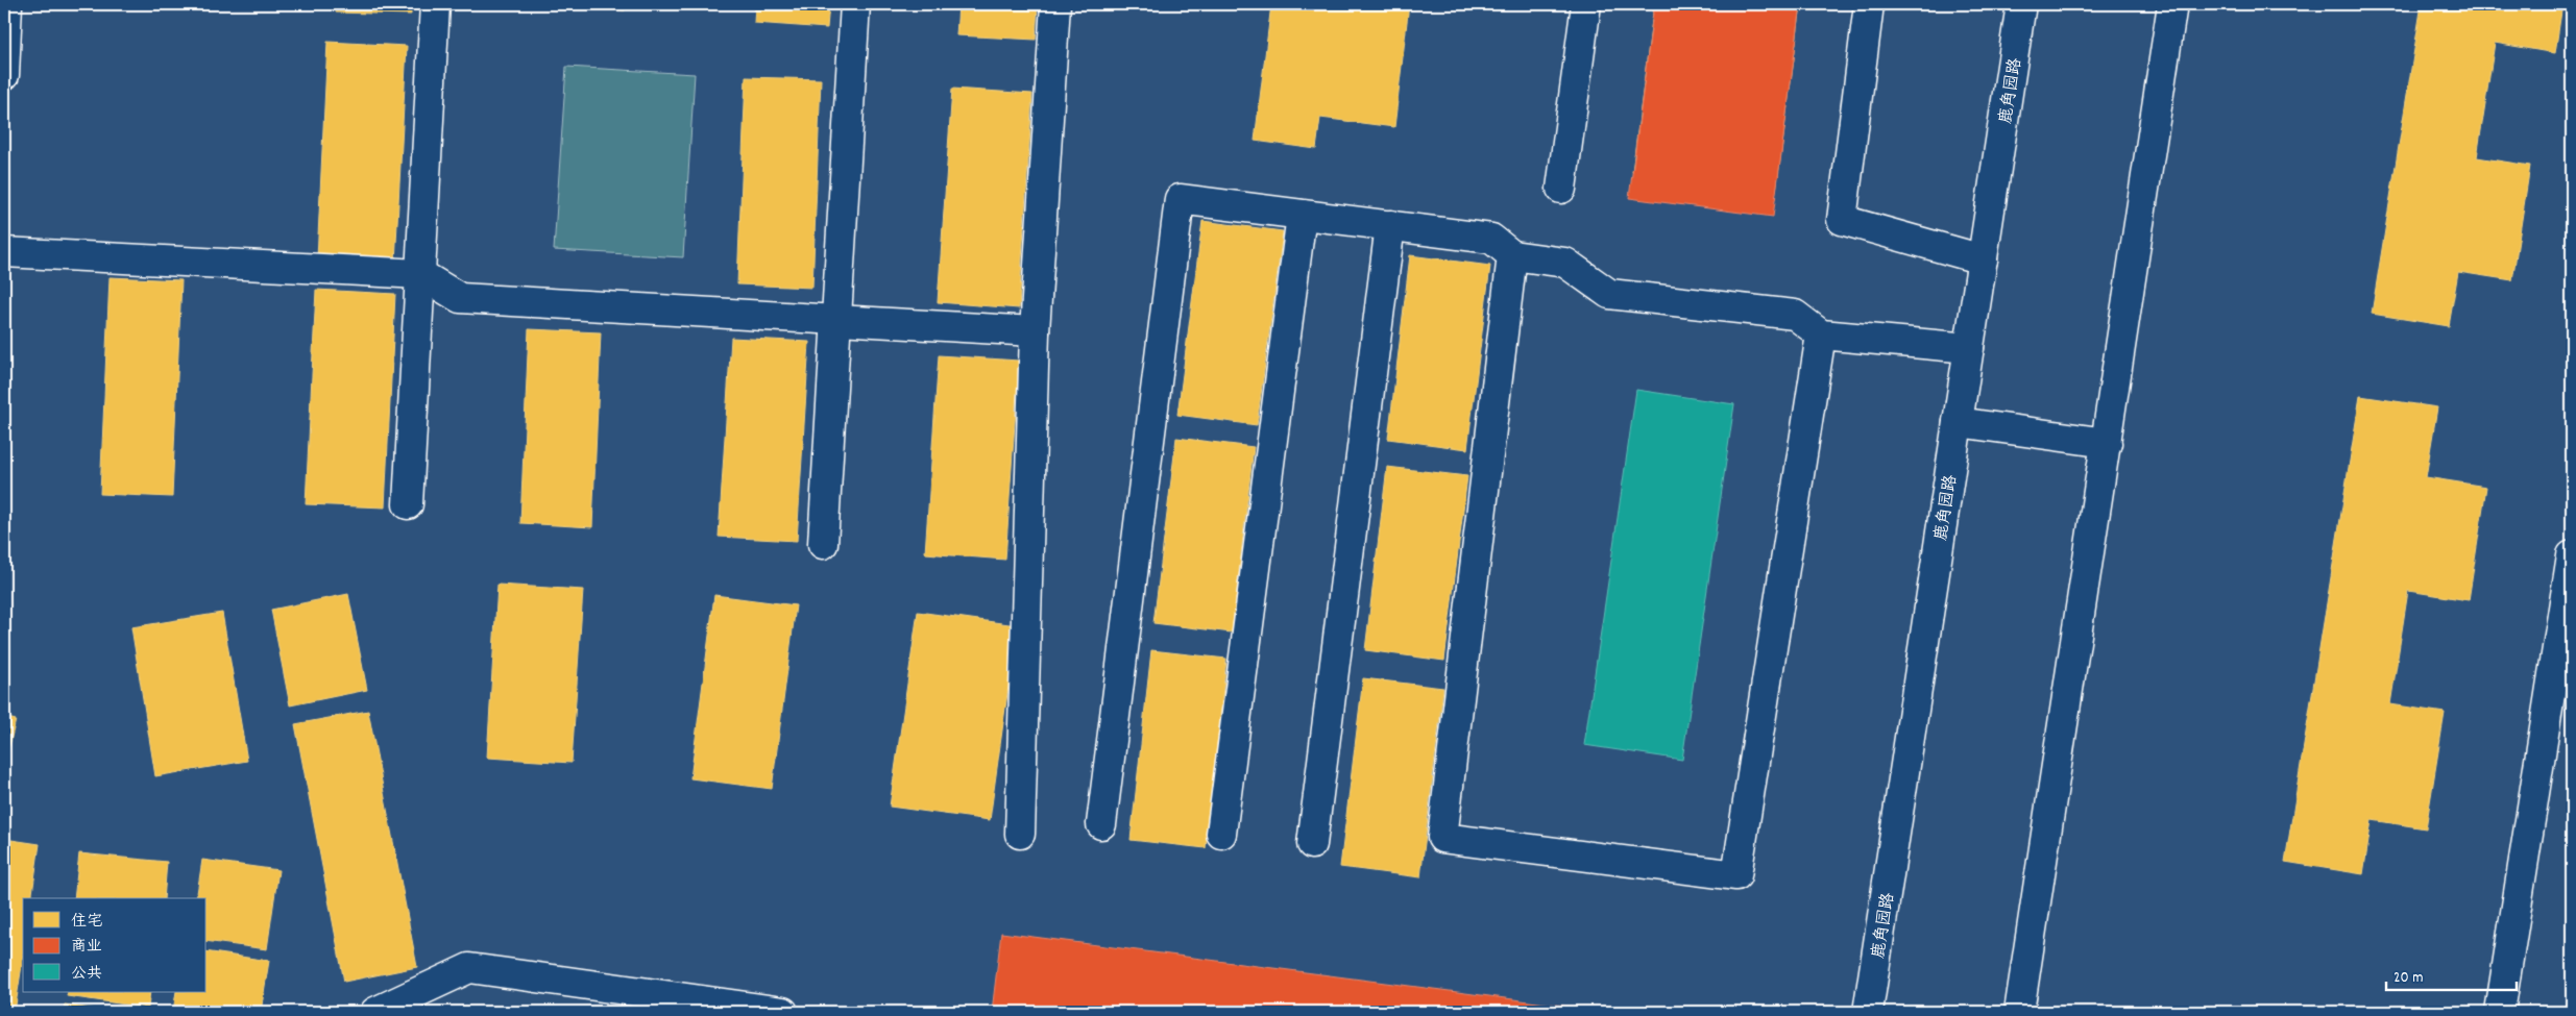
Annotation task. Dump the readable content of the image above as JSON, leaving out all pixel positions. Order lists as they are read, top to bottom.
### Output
{
  "streets": {
    "street": ["鹿角园路"]
  },
  "legend": ["住宅", "商业", "公共"],
  "scale_bar": "20 m"
}
